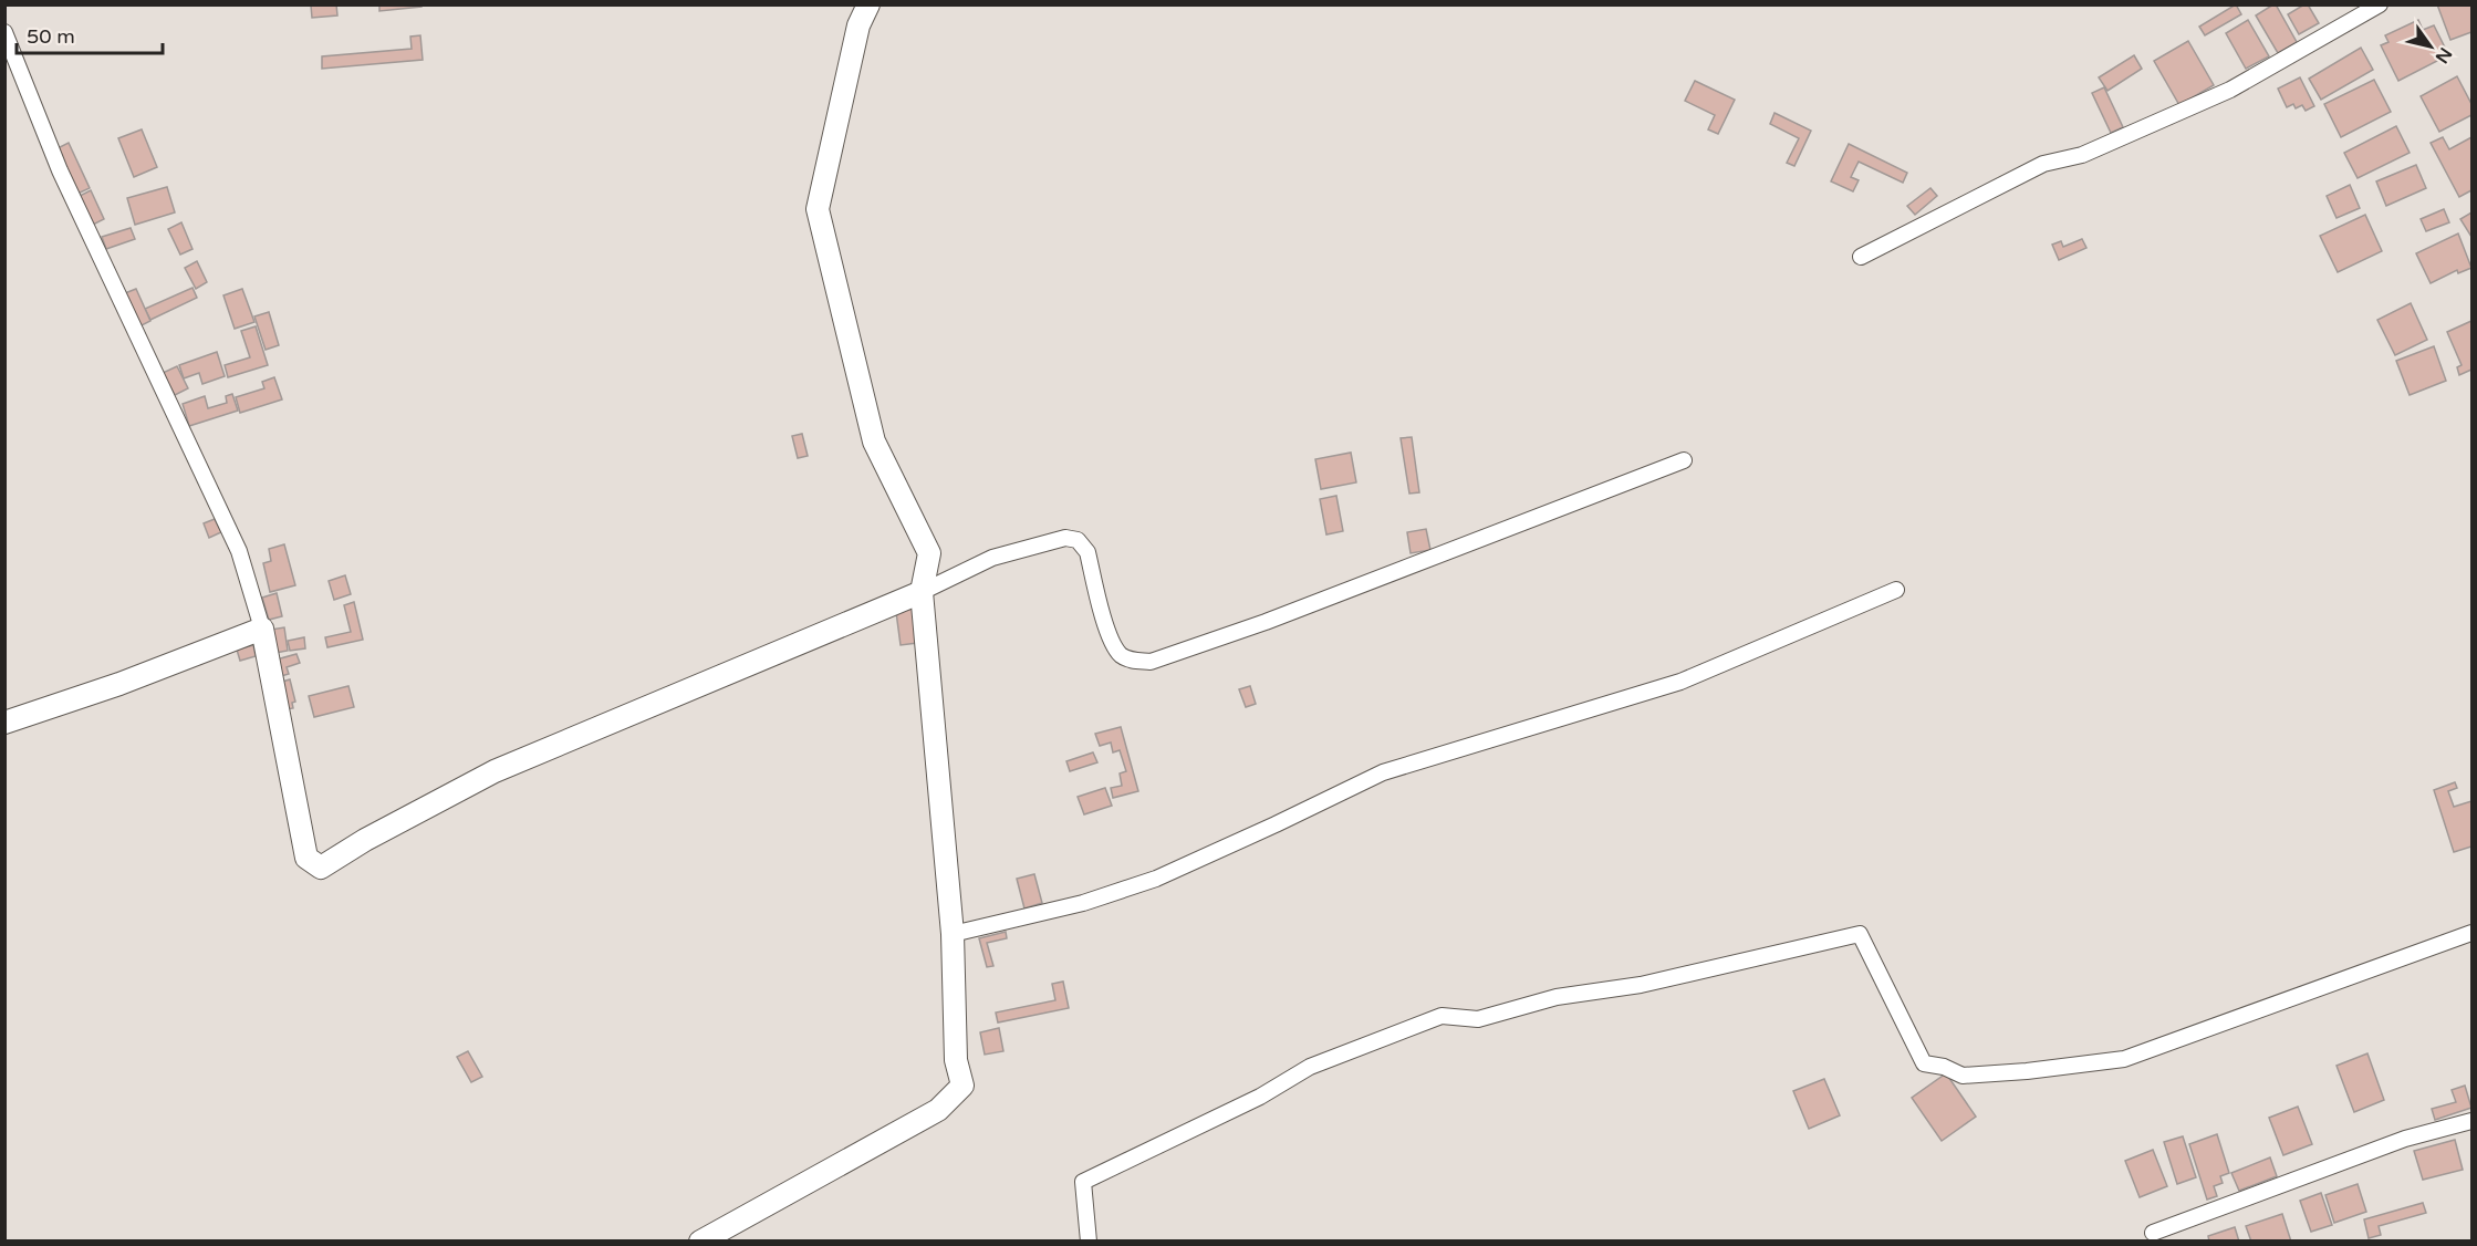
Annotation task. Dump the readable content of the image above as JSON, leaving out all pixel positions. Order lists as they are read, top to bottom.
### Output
{
  "scale_bar": "50 m",
  "north": "bottom right"
}
